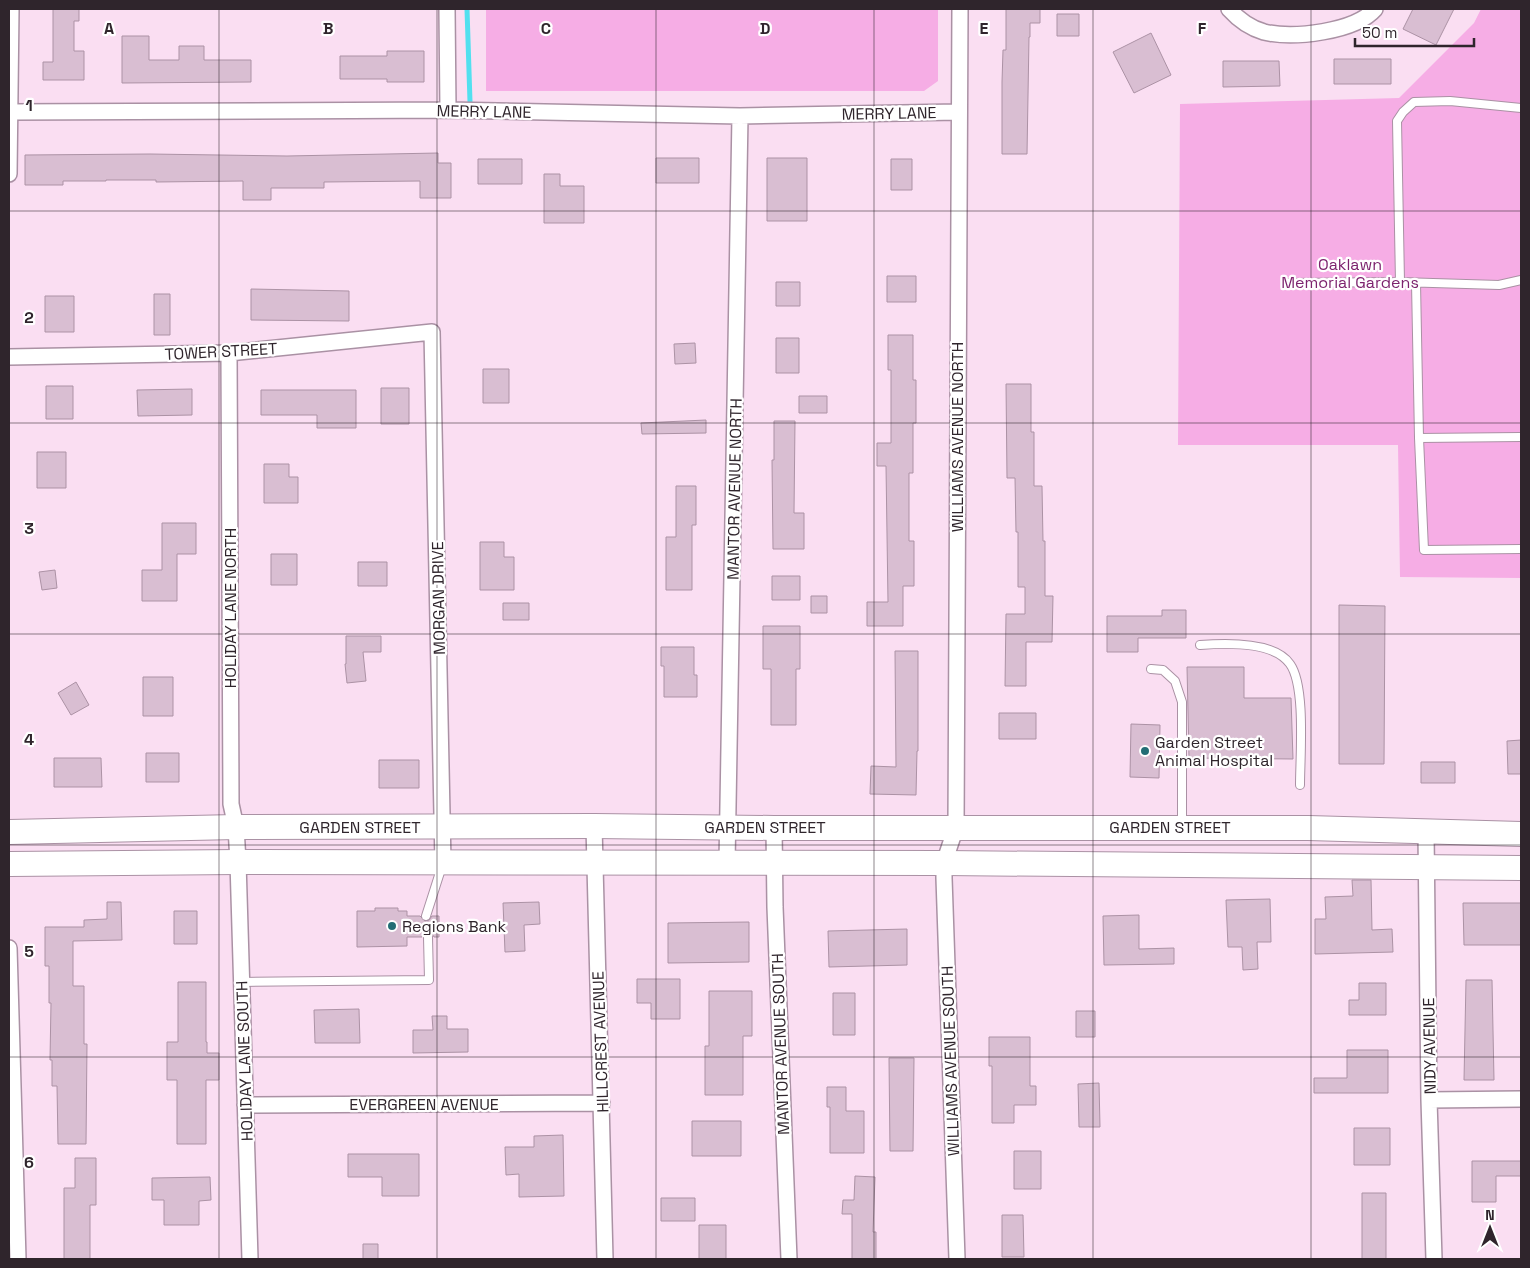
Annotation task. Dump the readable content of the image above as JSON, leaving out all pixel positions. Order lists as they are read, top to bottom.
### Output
{
  "streets": {
    "main road": ["GARDEN STREET"],
    "street": [
      "MERRY LANE",
      "TOWER STREET",
      "WILLIAMS AVENUE NORTH",
      "MANTOR AVENUE NORTH",
      "MORGAN DRIVE",
      "HOLIDAY LANE NORTH",
      "HILLCREST AVENUE",
      "MANTOR AVENUE SOUTH",
      "NIDY AVENUE",
      "HOLIDAY LANE SOUTH",
      "WILLIAMS AVENUE SOUTH",
      "EVERGREEN AVENUE"
    ]
  },
  "crossings": [
    ["MERRY LANE", "WILLIAMS AVENUE NORTH"],
    ["MERRY LANE", "MANTOR AVENUE NORTH"],
    ["TOWER STREET", "MORGAN DRIVE"],
    ["TOWER STREET", "HOLIDAY LANE NORTH"],
    ["WILLIAMS AVENUE NORTH", "GARDEN STREET"],
    ["WILLIAMS AVENUE NORTH", "WILLIAMS AVENUE SOUTH"],
    ["MANTOR AVENUE NORTH", "GARDEN STREET"],
    ["MORGAN DRIVE", "GARDEN STREET"],
    ["HOLIDAY LANE NORTH", "GARDEN STREET"],
    ["HOLIDAY LANE NORTH", "HOLIDAY LANE SOUTH"],
    ["GARDEN STREET", "HILLCREST AVENUE"],
    ["GARDEN STREET", "MANTOR AVENUE SOUTH"],
    ["GARDEN STREET", "NIDY AVENUE"],
    ["HILLCREST AVENUE", "EVERGREEN AVENUE"],
    ["HOLIDAY LANE SOUTH", "EVERGREEN AVENUE"]
  ],
  "parks": ["Oaklawn Memorial Gardens"],
  "places": ["Garden Street Animal Hospital", "Regions Bank"],
  "scale_bar": "50 m",
  "north": "top",
  "grid": {
    "columns": [
      "A",
      "B",
      "C",
      "D",
      "E",
      "F"
    ],
    "rows": [
      "1",
      "2",
      "3",
      "4",
      "5",
      "6"
    ]
  }
}
